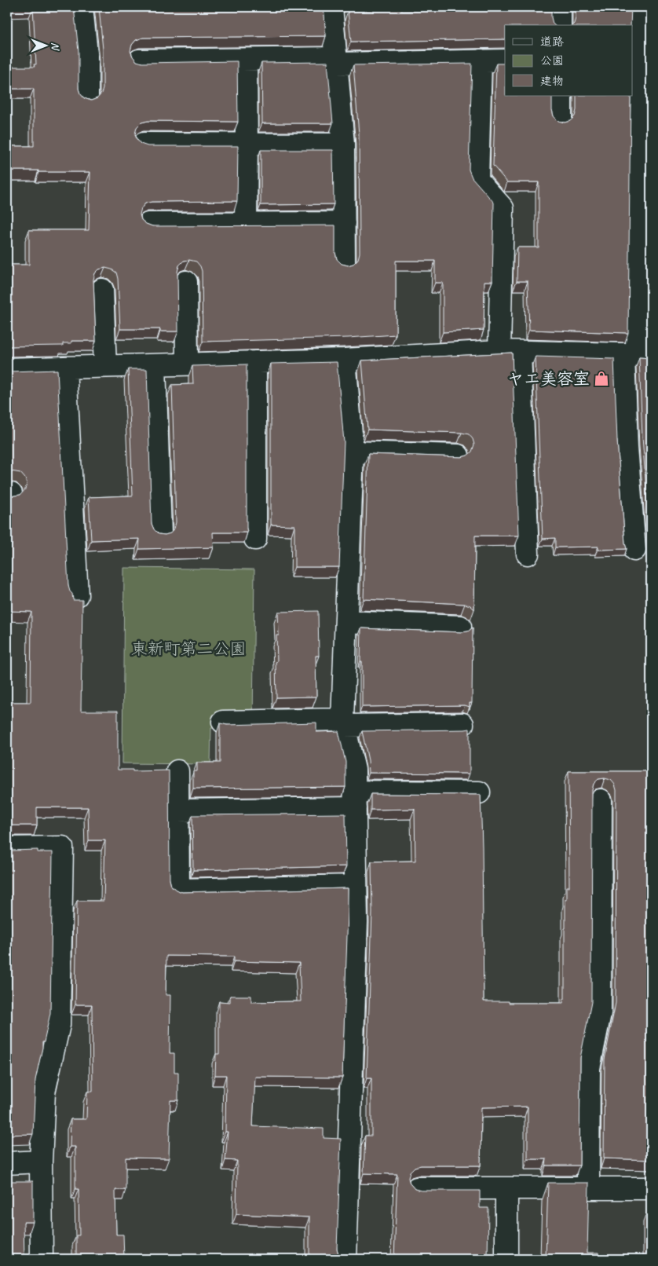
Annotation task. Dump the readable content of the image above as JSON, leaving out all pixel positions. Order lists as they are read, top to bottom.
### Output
{
  "parks": ["東新町第二公園"],
  "places": {
    "shop": ["ヤエ美容室"]
  },
  "legend": ["道路", "公園", "建物"],
  "north": "right"
}
